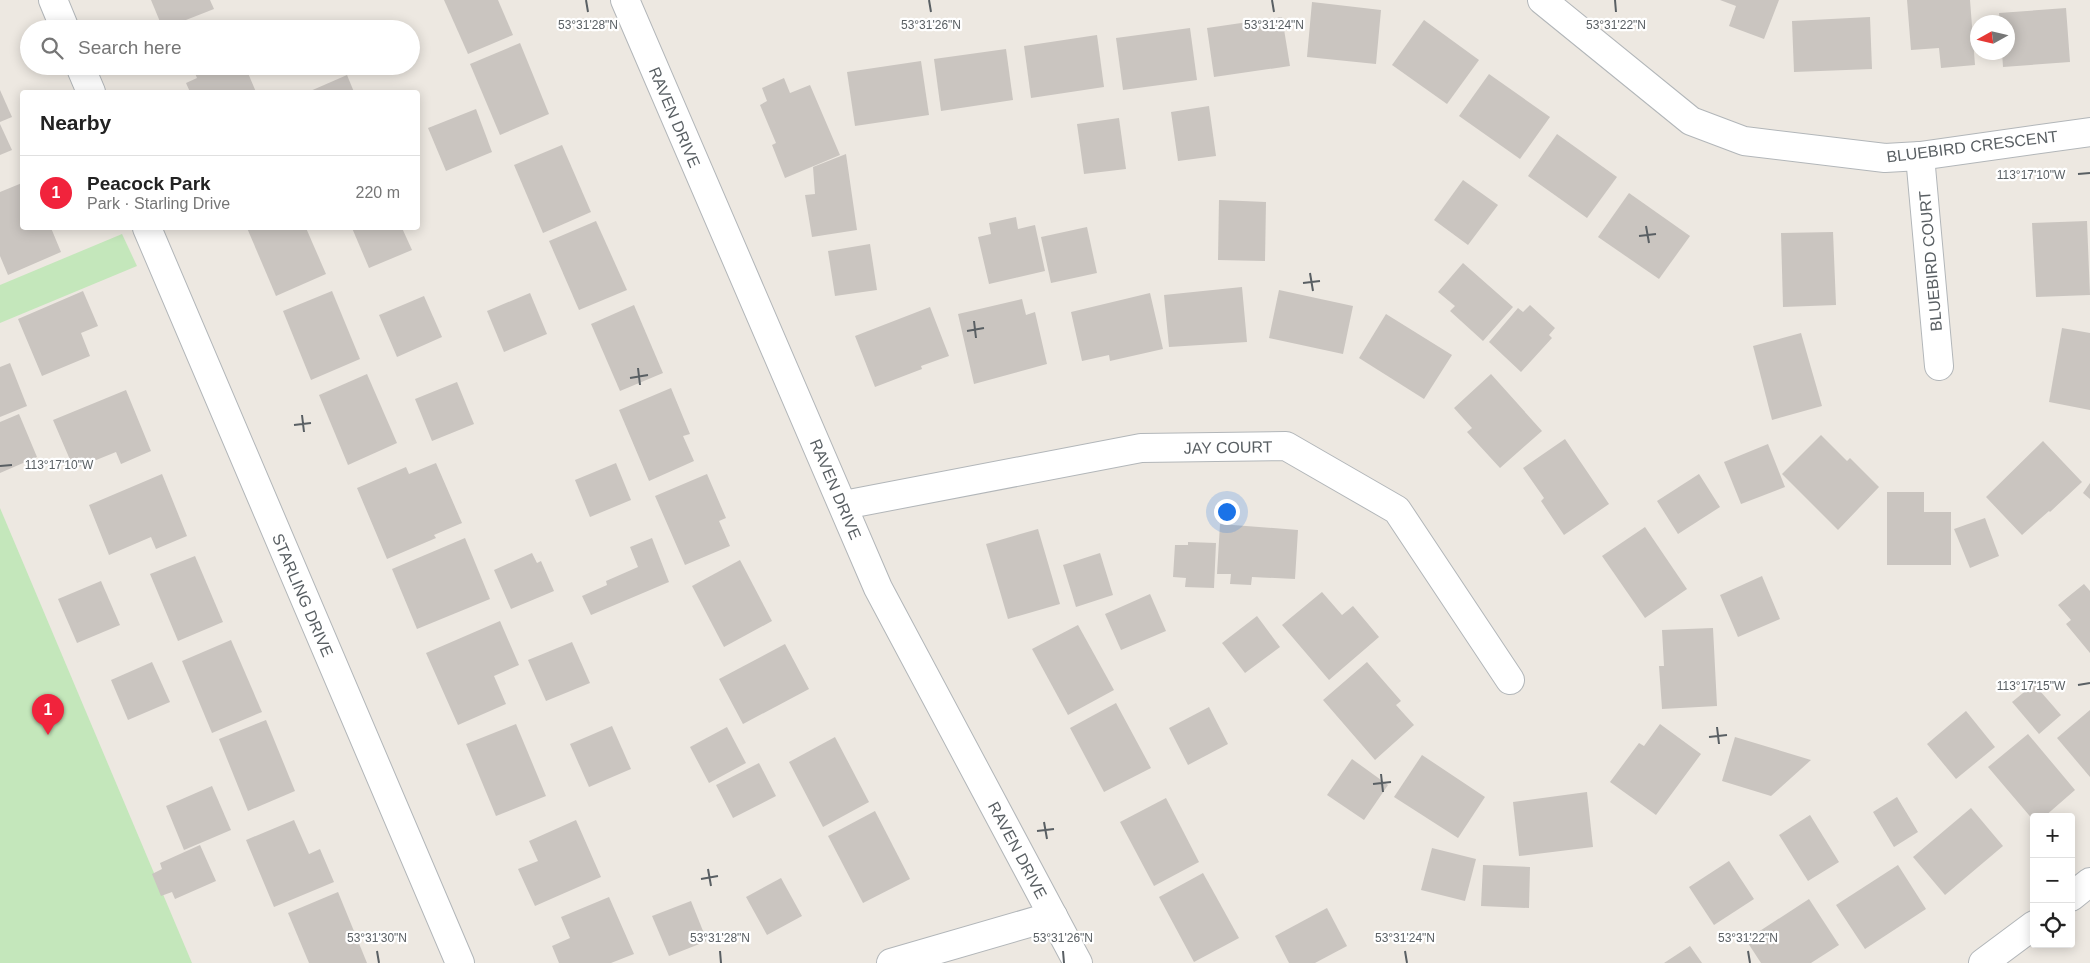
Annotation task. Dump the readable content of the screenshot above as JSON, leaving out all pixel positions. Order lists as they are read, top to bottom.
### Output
{
  "streets": {
    "street": [
      "RAVEN DRIVE",
      "BLUEBIRD CRESCENT",
      "BLUEBIRD COURT",
      "JAY COURT",
      "STARLING DRIVE"
    ]
  },
  "crossings": [
    ["RAVEN DRIVE", "JAY COURT"],
    ["BLUEBIRD CRESCENT", "BLUEBIRD COURT"]
  ],
  "north": "left",
  "page": {
    "search": "Search here",
    "heading": "Nearby",
    "list": [
      {
        "mark": "1",
        "name": "Peacock Park",
        "note": "Park · Starling Drive",
        "value": "220 m"
      }
    ],
    "pins": "1",
    "map_buttons": ["+", "−"]
  },
  "coordinates": [
    "53°31'28\"N",
    "53°31'26\"N",
    "53°31'24\"N",
    "53°31'22\"N",
    "113°17'10\"W",
    "113°17'15\"W",
    "53°31'30\"N"
  ]
}
